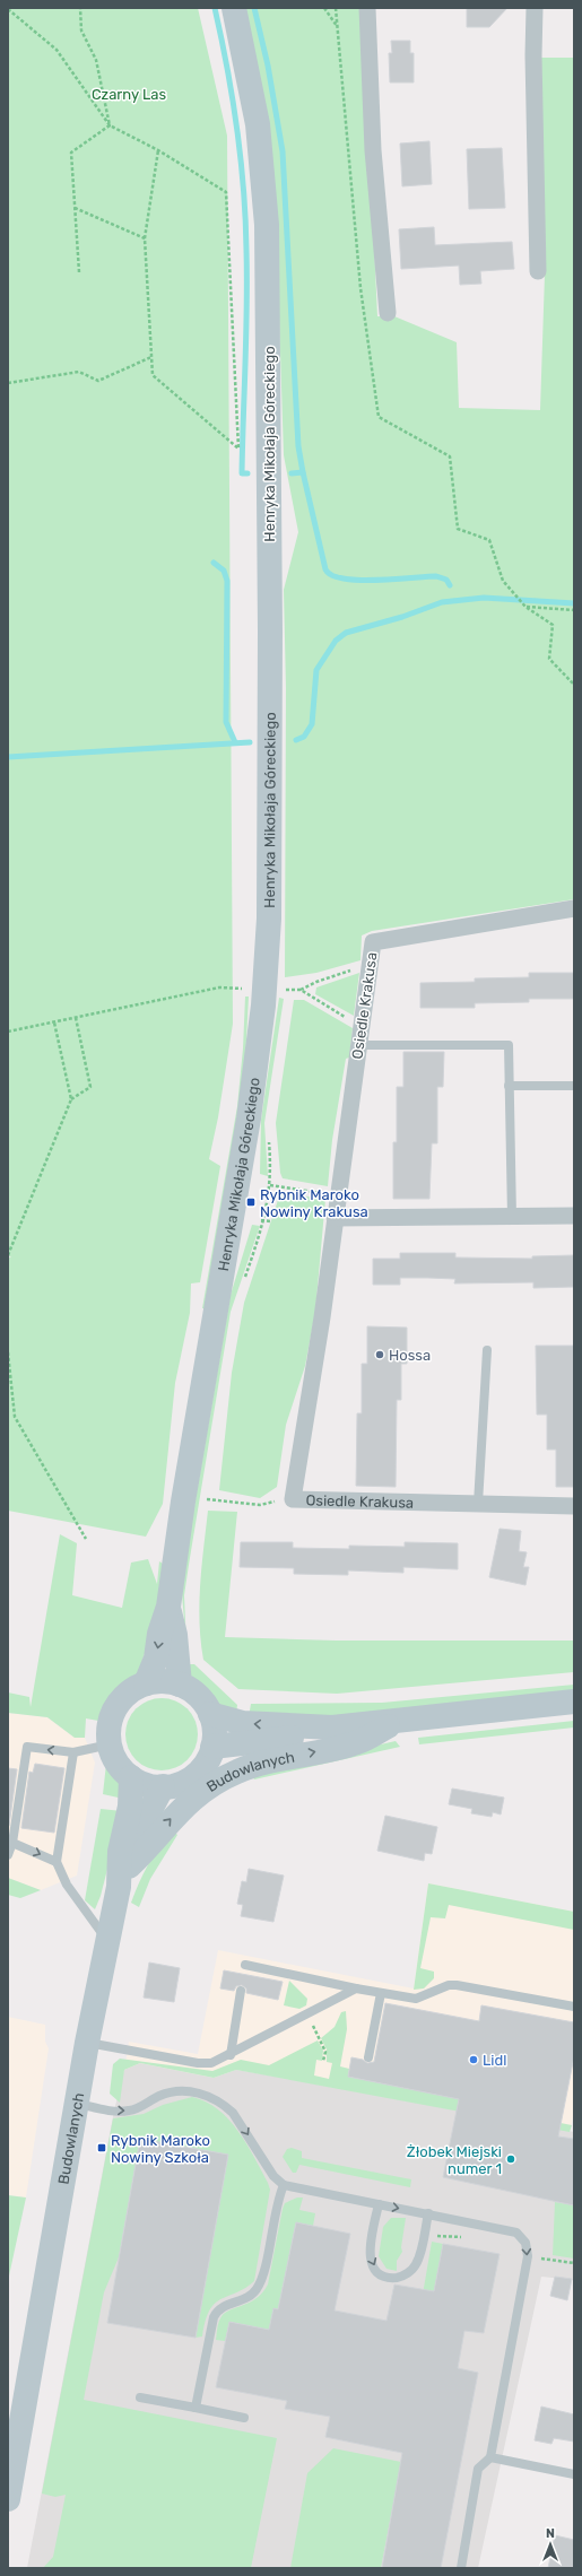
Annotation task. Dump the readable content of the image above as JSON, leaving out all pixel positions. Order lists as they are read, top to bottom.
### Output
{
  "streets": {
    "main road": ["Henryka Mikołaja Góreckiego", "Budowlanych"],
    "street": ["Osiedle Krakusa"]
  },
  "crossings": [
    ["Henryka Mikołaja Góreckiego", "Budowlanych"]
  ],
  "parks": ["Czarny Las"],
  "places": {
    "transit": ["Rybnik Maroko Nowiny Krakusa", "Rybnik Maroko Nowiny Szkoła"],
    "other": ["Hossa", "Lidl", "Żłobek Miejski numer 1"]
  },
  "north": "top"
}
